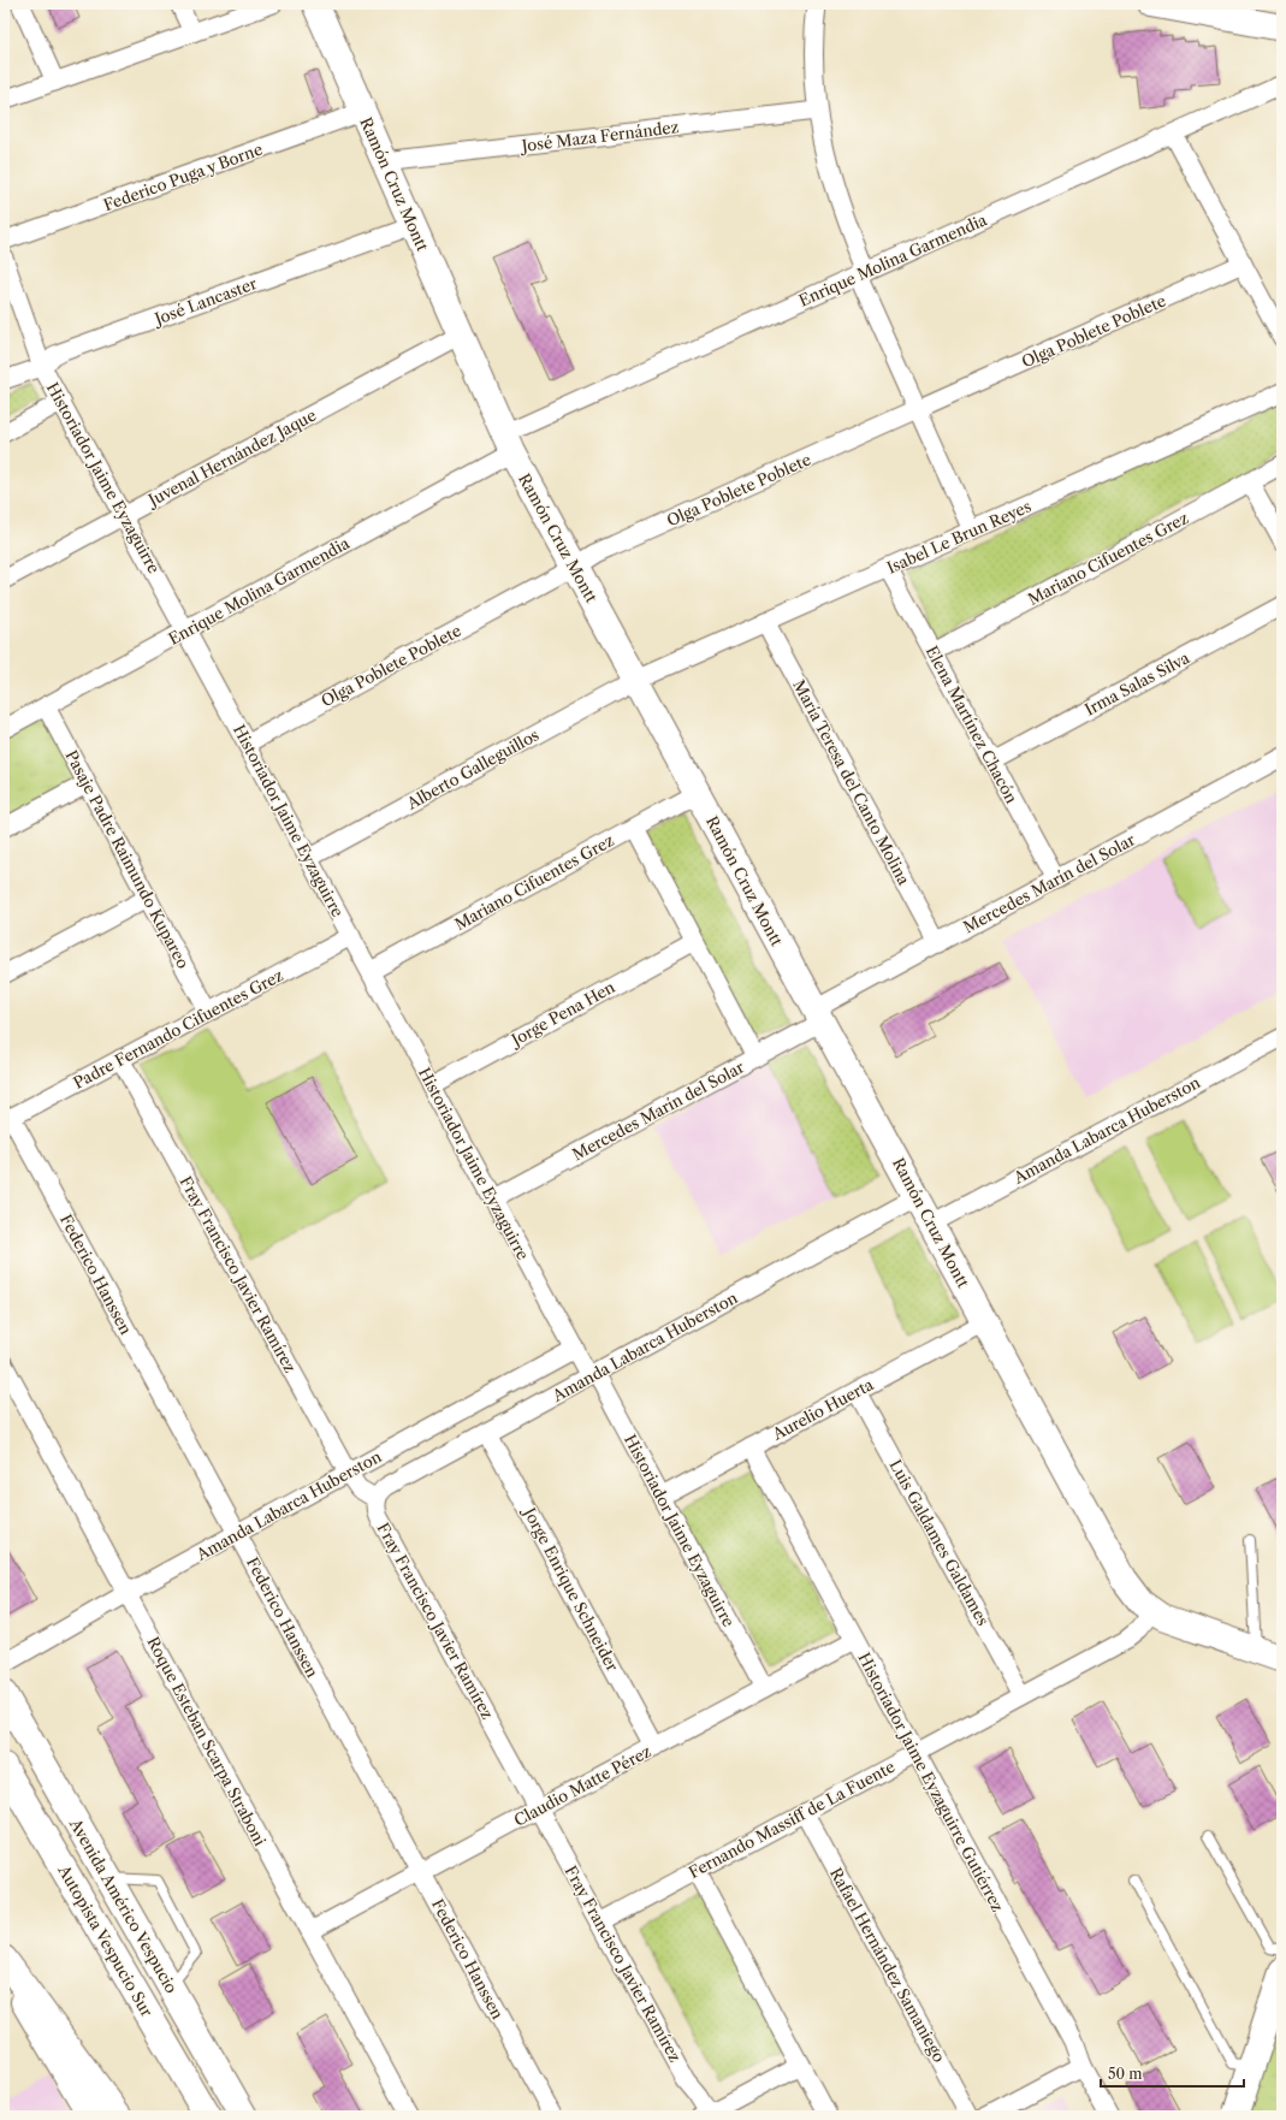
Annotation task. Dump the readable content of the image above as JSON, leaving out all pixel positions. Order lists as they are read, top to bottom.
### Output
{
  "streets": {
    "main road": ["Ramón Cruz Montt", "Avenida Américo Vespucio", "Autopista Vespucio Sur"],
    "street": [
      "José Maza Fernández",
      "Federico Puga y Borne",
      "Enrique Molina Garmendia",
      "José Lancaster",
      "Olga Poblete Poblete",
      "Juvenal Hernández Jaque",
      "Historiador Jaime Eyzaguirre",
      "Isabel Le Brun Reyes",
      "Mariano Cifuentes Grez",
      "Irma Salas Silva",
      "Elena Martínez Chacón",
      "Alberto Galleguillos",
      "María Teresa del Canto Molina",
      "Pasaje Padre Raimundo Kupareo",
      "Mercedes Marín del Solar",
      "Jorge Pena Hen",
      "Padre Fernando Cifuentes Grez",
      "Amanda Labarca Huberston",
      "Federico Hanssen",
      "Fray Francisco Javier Ramírez",
      "Aurelio Huerta",
      "Luis Galdames Galdames",
      "Jorge Enrique Schneider",
      "Roque Esteban Scarpa Straboni",
      "Historiador Jaime Eyzaguirre Gutiérrez",
      "Claudio Matte Pérez",
      "Fernando Massiff de La Fuente",
      "Rafael Hernández Samaniego"
    ]
  },
  "crossings": [
    ["José Maza Fernández", "Ramón Cruz Montt"],
    ["Federico Puga y Borne", "Ramón Cruz Montt"],
    ["Ramón Cruz Montt", "Enrique Molina Garmendia"],
    ["Ramón Cruz Montt", "José Lancaster"],
    ["Ramón Cruz Montt", "Olga Poblete Poblete"],
    ["Ramón Cruz Montt", "Juvenal Hernández Jaque"],
    ["Ramón Cruz Montt", "Isabel Le Brun Reyes"],
    ["Ramón Cruz Montt", "Mariano Cifuentes Grez"],
    ["Ramón Cruz Montt", "Alberto Galleguillos"],
    ["Ramón Cruz Montt", "Mercedes Marín del Solar"],
    ["Ramón Cruz Montt", "Amanda Labarca Huberston"],
    ["Ramón Cruz Montt", "Aurelio Huerta"],
    ["Ramón Cruz Montt", "Fernando Massiff de La Fuente"],
    ["Enrique Molina Garmendia", "Historiador Jaime Eyzaguirre"],
    ["Enrique Molina Garmendia", "Pasaje Padre Raimundo Kupareo"],
    ["José Lancaster", "Historiador Jaime Eyzaguirre"],
    ["Olga Poblete Poblete", "Historiador Jaime Eyzaguirre"],
    ["Juvenal Hernández Jaque", "Historiador Jaime Eyzaguirre"],
    ["Historiador Jaime Eyzaguirre", "Mariano Cifuentes Grez"],
    ["Historiador Jaime Eyzaguirre", "Alberto Galleguillos"],
    ["Historiador Jaime Eyzaguirre", "Mercedes Marín del Solar"],
    ["Historiador Jaime Eyzaguirre", "Jorge Pena Hen"],
    ["Historiador Jaime Eyzaguirre", "Padre Fernando Cifuentes Grez"],
    ["Historiador Jaime Eyzaguirre", "Amanda Labarca Huberston"],
    ["Historiador Jaime Eyzaguirre", "Aurelio Huerta"],
    ["Historiador Jaime Eyzaguirre", "Claudio Matte Pérez"],
    ["Isabel Le Brun Reyes", "Elena Martínez Chacón"],
    ["Isabel Le Brun Reyes", "Alberto Galleguillos"],
    ["Isabel Le Brun Reyes", "María Teresa del Canto Molina"],
    ["Mariano Cifuentes Grez", "Elena Martínez Chacón"],
    ["Irma Salas Silva", "Elena Martínez Chacón"],
    ["Elena Martínez Chacón", "Mercedes Marín del Solar"],
    ["María Teresa del Canto Molina", "Mercedes Marín del Solar"],
    ["Pasaje Padre Raimundo Kupareo", "Padre Fernando Cifuentes Grez"],
    ["Padre Fernando Cifuentes Grez", "Federico Hanssen"],
    ["Padre Fernando Cifuentes Grez", "Fray Francisco Javier Ramírez"],
    ["Amanda Labarca Huberston", "Federico Hanssen"],
    ["Amanda Labarca Huberston", "Fray Francisco Javier Ramírez"],
    ["Amanda Labarca Huberston", "Jorge Enrique Schneider"],
    ["Amanda Labarca Huberston", "Roque Esteban Scarpa Straboni"],
    ["Federico Hanssen", "Claudio Matte Pérez"],
    ["Fray Francisco Javier Ramírez", "Claudio Matte Pérez"],
    ["Fray Francisco Javier Ramírez", "Fernando Massiff de La Fuente"],
    ["Aurelio Huerta", "Luis Galdames Galdames"],
    ["Aurelio Huerta", "Historiador Jaime Eyzaguirre Gutiérrez"],
    ["Luis Galdames Galdames", "Fernando Massiff de La Fuente"],
    ["Jorge Enrique Schneider", "Claudio Matte Pérez"],
    ["Roque Esteban Scarpa Straboni", "Claudio Matte Pérez"],
    ["Historiador Jaime Eyzaguirre Gutiérrez", "Claudio Matte Pérez"],
    ["Historiador Jaime Eyzaguirre Gutiérrez", "Fernando Massiff de La Fuente"],
    ["Fernando Massiff de La Fuente", "Rafael Hernández Samaniego"]
  ],
  "scale_bar": "50 m"
}
